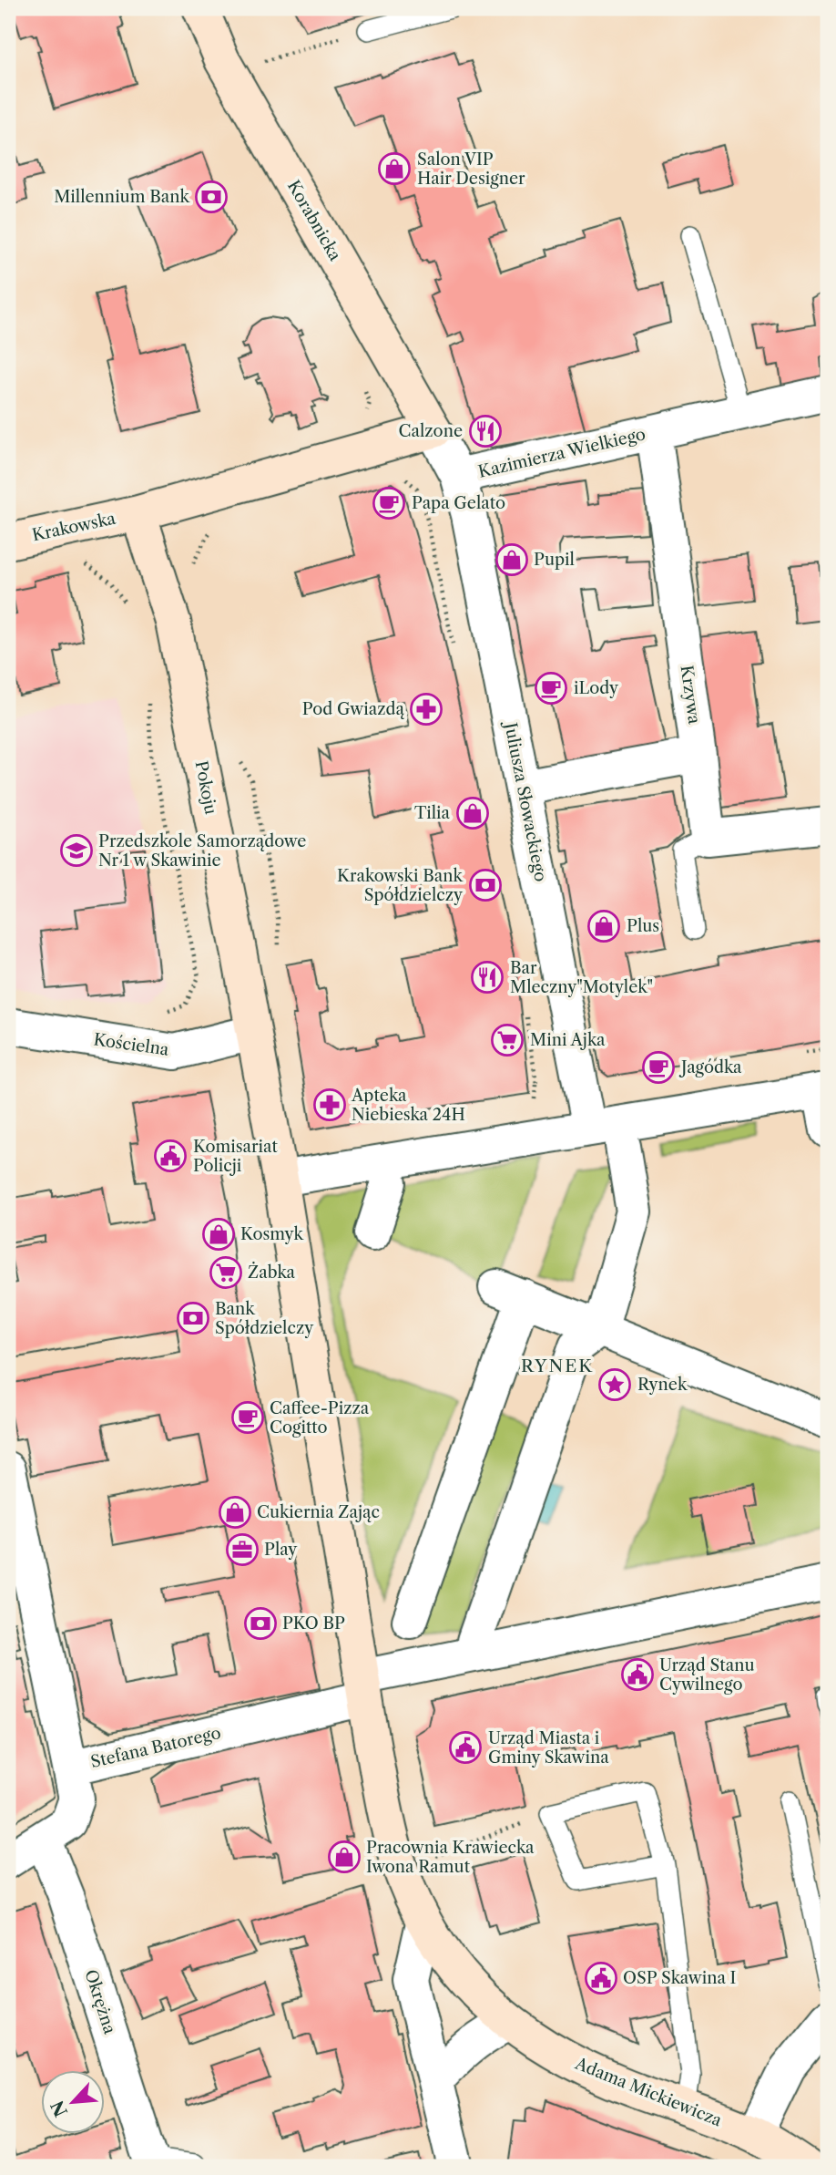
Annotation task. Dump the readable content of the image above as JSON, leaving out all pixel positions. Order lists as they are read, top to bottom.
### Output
{
  "streets": {
    "main road": [
      "Korabnicka",
      "Krakowska",
      "Pokoju",
      "Adama Mickiewicza"
    ],
    "street": [
      "Kazimierza Wielkiego",
      "Krzywa",
      "Juliusza Słowackiego",
      "Kościelna",
      "Stefana Batorego",
      "Okrężna"
    ]
  },
  "crossings": [
    ["Korabnicka", "Kazimierza Wielkiego"],
    ["Kazimierza Wielkiego", "Krzywa"],
    ["Kazimierza Wielkiego", "Juliusza Słowackiego"],
    ["Krakowska", "Pokoju"],
    ["Pokoju", "Kościelna"],
    ["Stefana Batorego", "Okrężna"],
    ["Stefana Batorego", "Adama Mickiewicza"]
  ],
  "districts": ["RYNEK"],
  "places": {
    "shop": [
      "Salon VIP Hair Designer",
      "Pupil",
      "Tilia",
      "Plus",
      "Kosmyk",
      "Cukiernia Zając",
      "Pracownia Krawiecka Iwona Ramut"
    ],
    "bank": [
      "Millennium Bank",
      "Krakowski Bank Spółdzielczy",
      "Bank Spółdzielczy",
      "PKO BP"
    ],
    "restaurant": ["Calzone", "Bar Mleczny\"Motylek\""],
    "cafe": [
      "Papa Gelato",
      "iLody",
      "Jagódka",
      "Caffee-Pizza Cogitto"
    ],
    "pharmacy": ["Pod Gwiazdą", "Apteka Niebieska 24H"],
    "school or university": ["Przedszkole Samorządowe Nr 1 w Skawinie"],
    "supermarket": ["Mini Ajka", "Żabka"],
    "public building": [
      "Komisariat Policji",
      "Urząd Stanu Cywilnego",
      "Urząd Miasta i Gminy Skawina",
      "OSP Skawina I"
    ],
    "place": ["Rynek"],
    "office": ["Play"]
  },
  "north": "bottom left"
}
